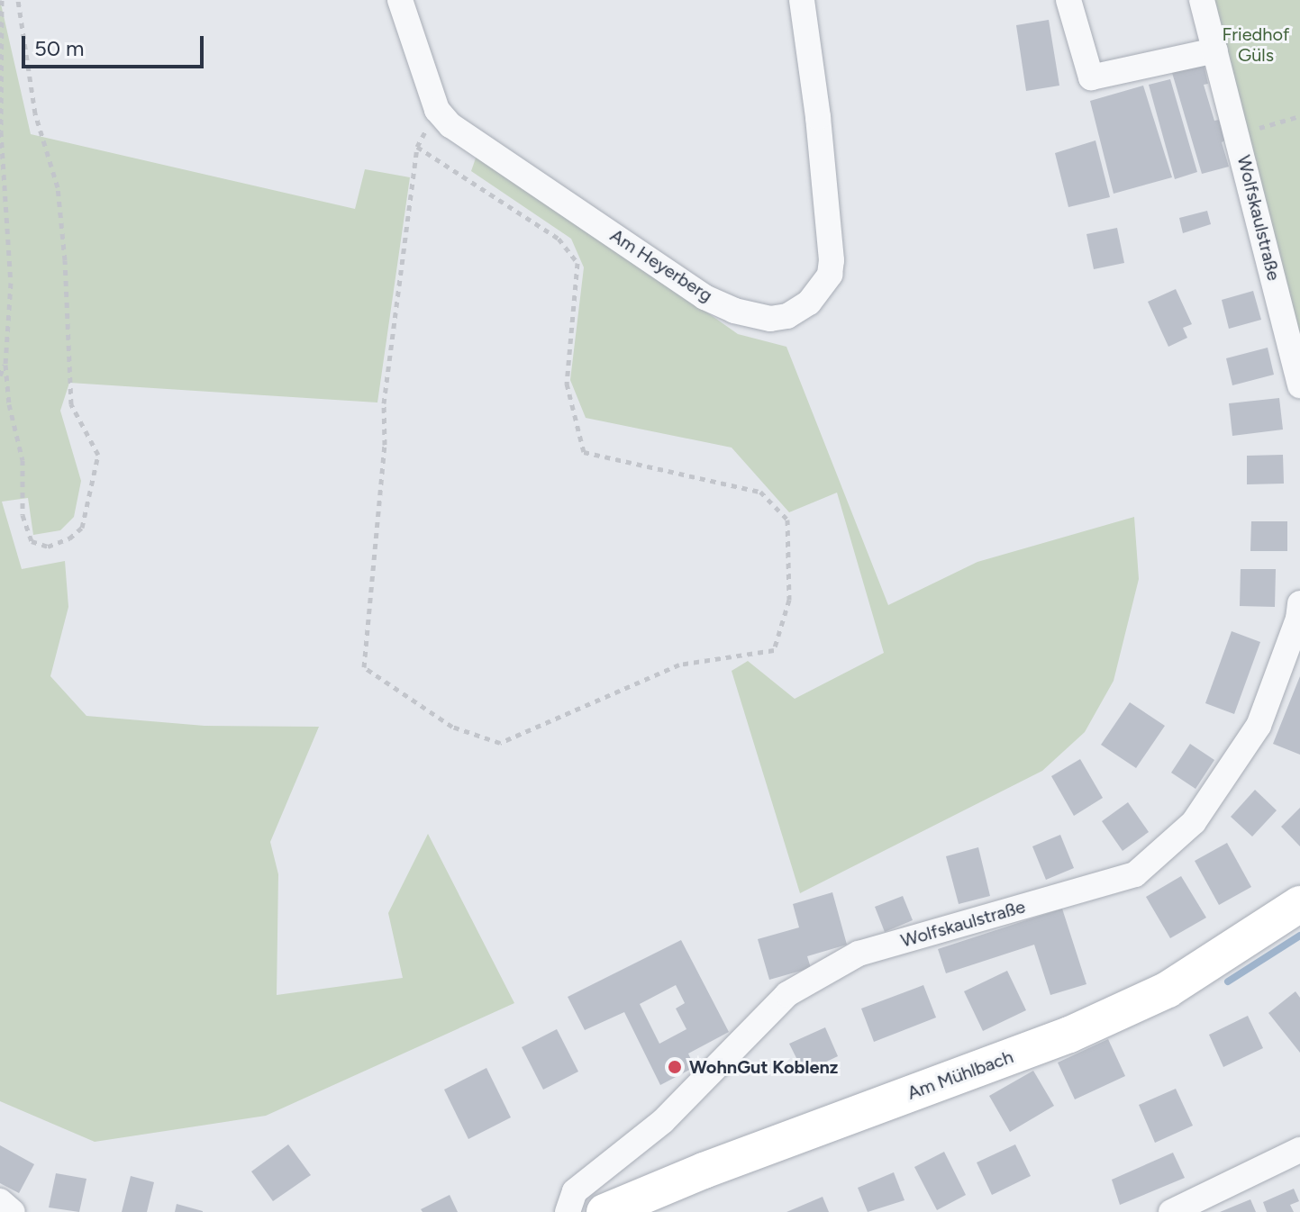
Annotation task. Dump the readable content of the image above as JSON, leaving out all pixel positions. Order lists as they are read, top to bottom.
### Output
{
  "streets": {
    "street": ["Wolfskaulstraße", "Am Heyerberg", "Am Mühlbach"]
  },
  "parks": ["Friedhof Güls"],
  "places": ["WohnGut Koblenz"],
  "scale_bar": "50 m"
}
